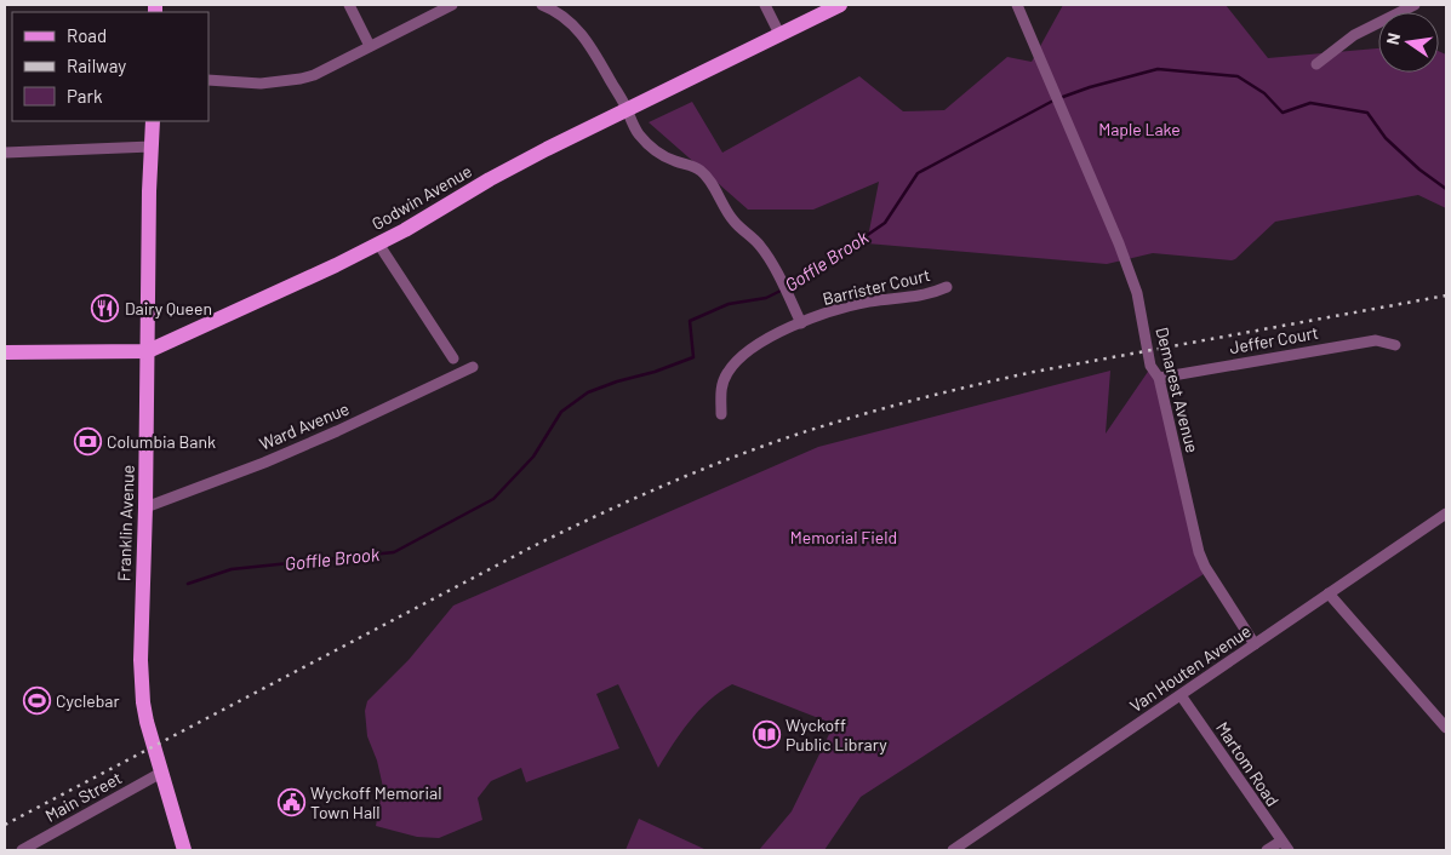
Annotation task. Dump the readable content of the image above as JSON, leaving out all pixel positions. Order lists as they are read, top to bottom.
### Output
{
  "streets": {
    "main road": ["Godwin Avenue", "Franklin Avenue"],
    "street": [
      "Barrister Court",
      "Jeffer Court",
      "Demarest Avenue",
      "Ward Avenue",
      "Van Houten Avenue",
      "Martom Road",
      "Main Street"
    ]
  },
  "crossings": [
    ["Godwin Avenue", "Franklin Avenue"],
    ["Jeffer Court", "Demarest Avenue"],
    ["Demarest Avenue", "Van Houten Avenue"],
    ["Ward Avenue", "Franklin Avenue"],
    ["Franklin Avenue", "Main Street"],
    ["Van Houten Avenue", "Martom Road"]
  ],
  "water": ["Goffle Brook"],
  "parks": ["Maple Lake", "Memorial Field"],
  "places": {
    "restaurant": ["Dairy Queen"],
    "bank": ["Columbia Bank"],
    "sports": ["Cyclebar"],
    "library": ["Wyckoff Public Library"],
    "public building": ["Wyckoff Memorial Town Hall"]
  },
  "legend": ["Road", "Railway", "Park"],
  "north": "left"
}
